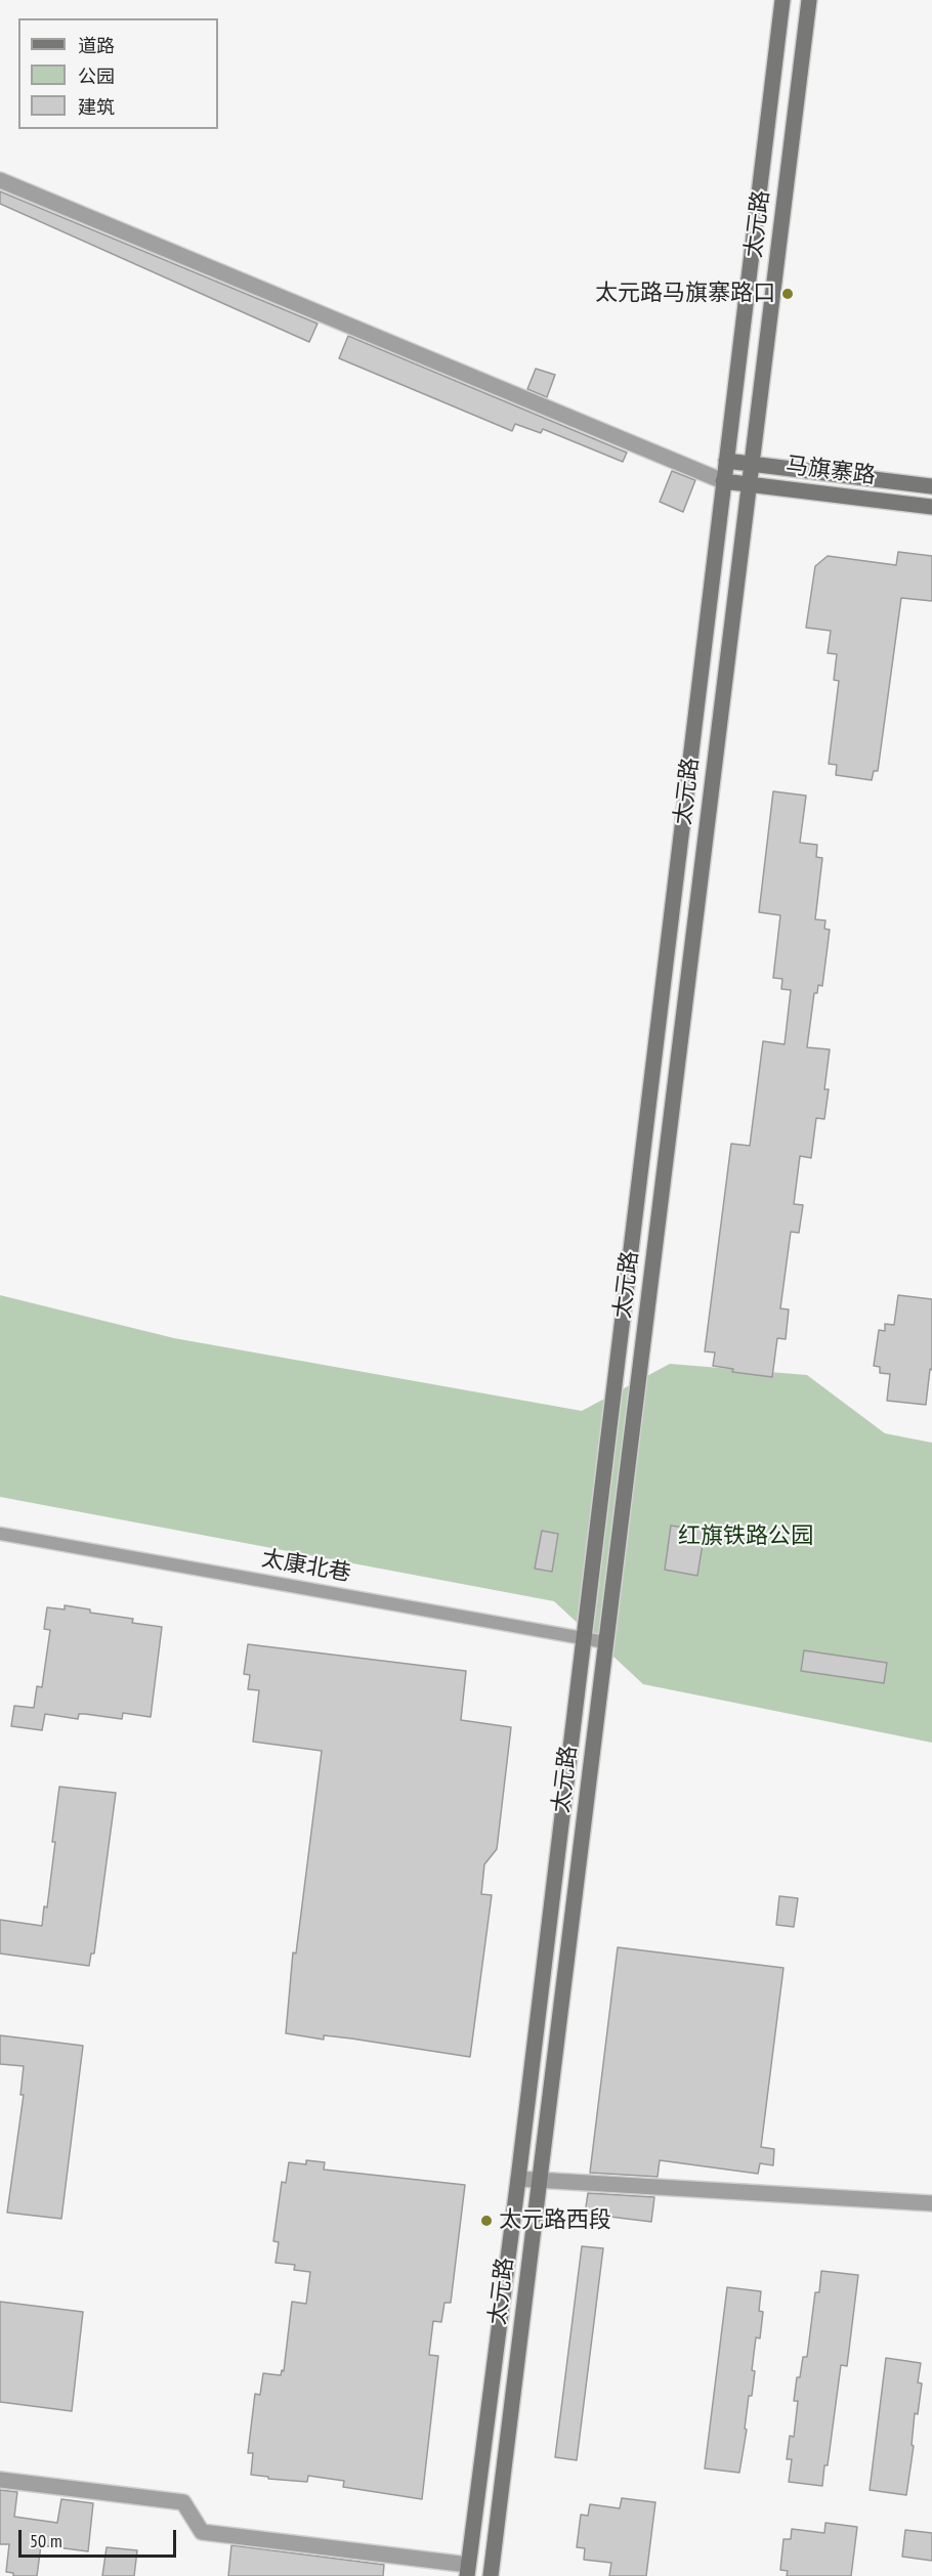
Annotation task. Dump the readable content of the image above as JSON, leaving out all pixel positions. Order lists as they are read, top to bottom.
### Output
{
  "streets": {
    "main road": ["太元路", "马旗寨路"],
    "lane": ["太康北巷"]
  },
  "crossings": [
    ["太元路", "马旗寨路"],
    ["太元路", "太康北巷"]
  ],
  "parks": ["红旗铁路公园"],
  "places": ["太元路马旗寨路口", "太元路西段"],
  "legend": ["道路", "公园", "建筑"],
  "scale_bar": "50 m"
}
